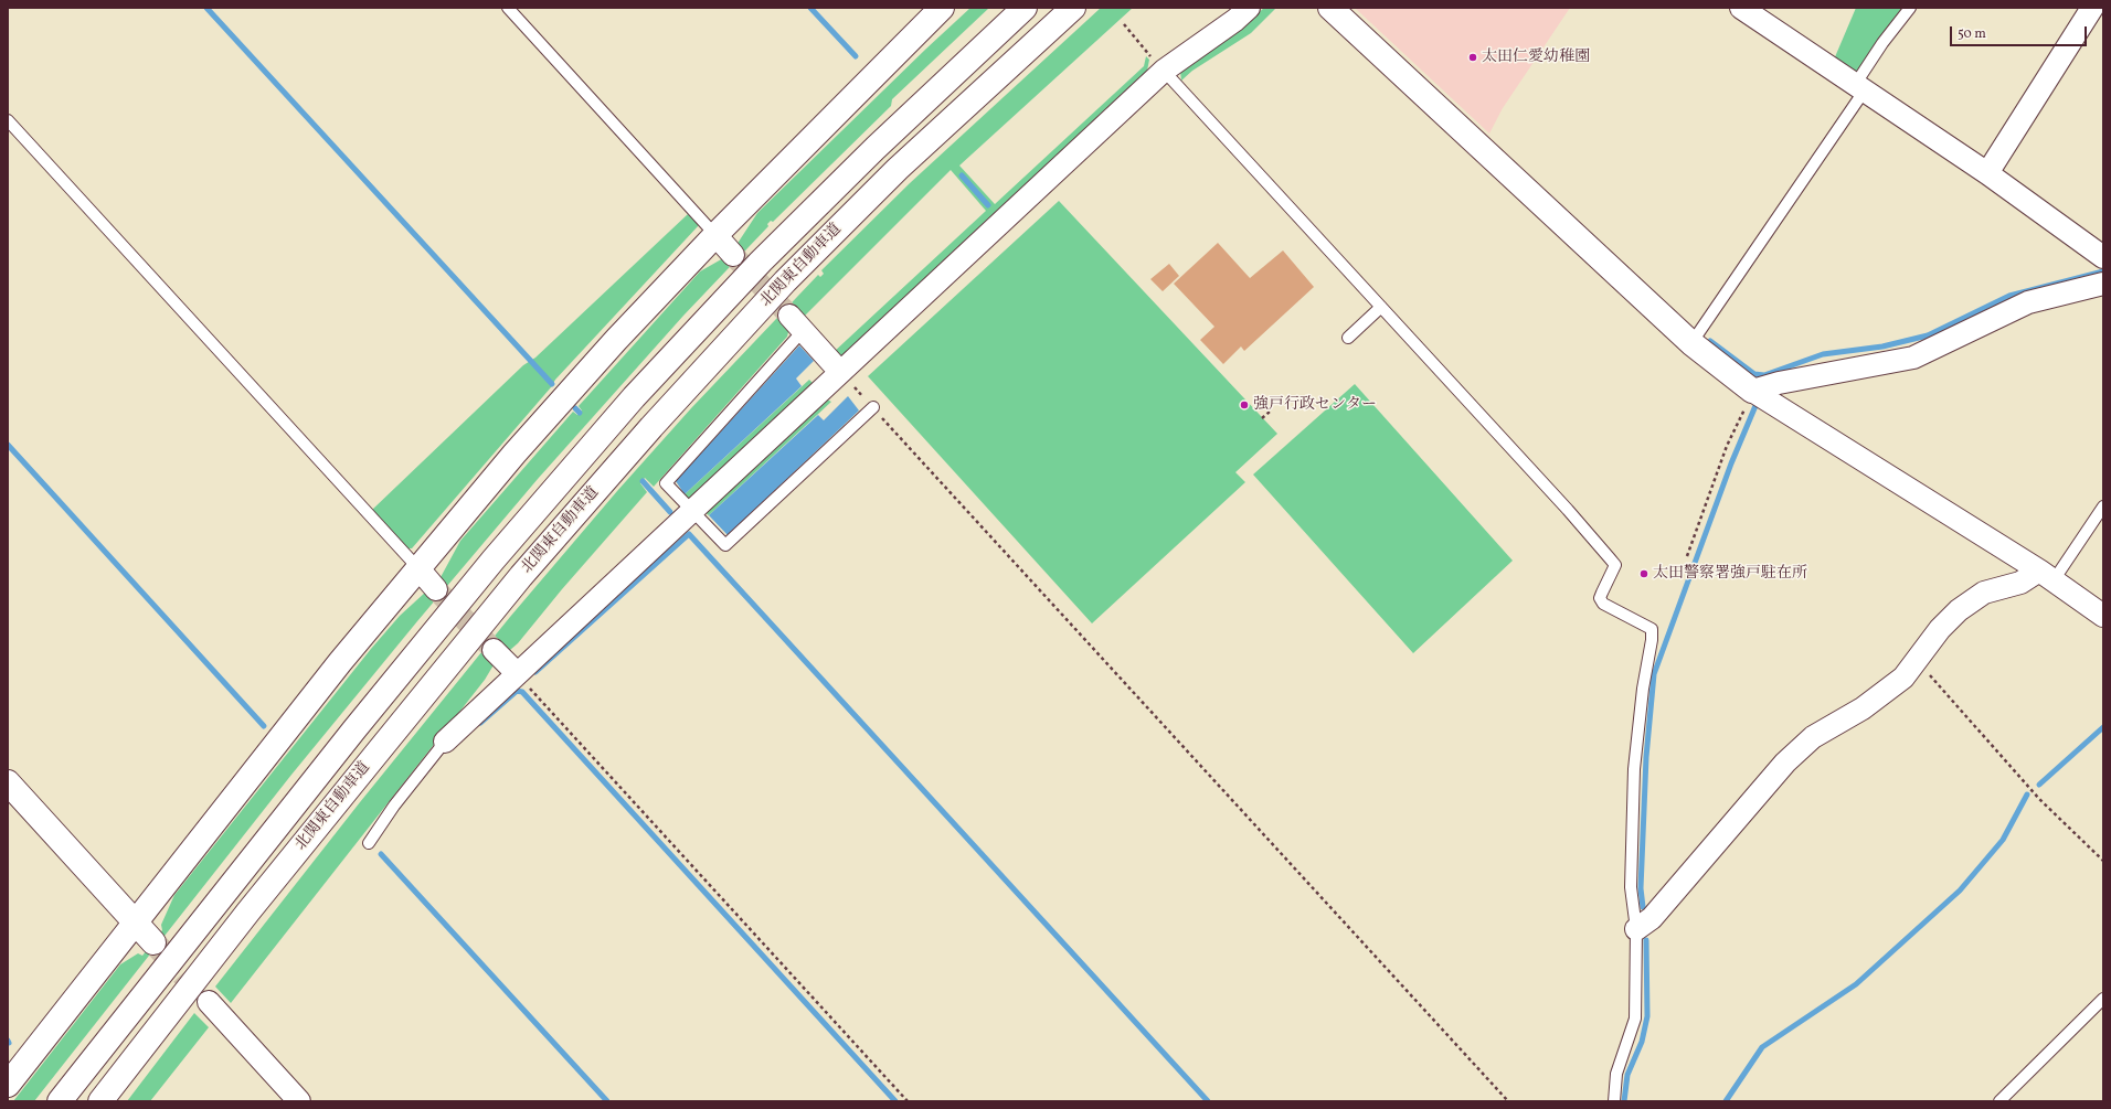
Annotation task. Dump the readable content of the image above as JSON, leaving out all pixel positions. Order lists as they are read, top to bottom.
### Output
{
  "streets": {
    "main road": ["北関東自動車道"]
  },
  "places": ["太田仁愛幼稚園", "強戸行政センター", "太田警察署強戸駐在所"],
  "scale_bar": "50 m"
}
